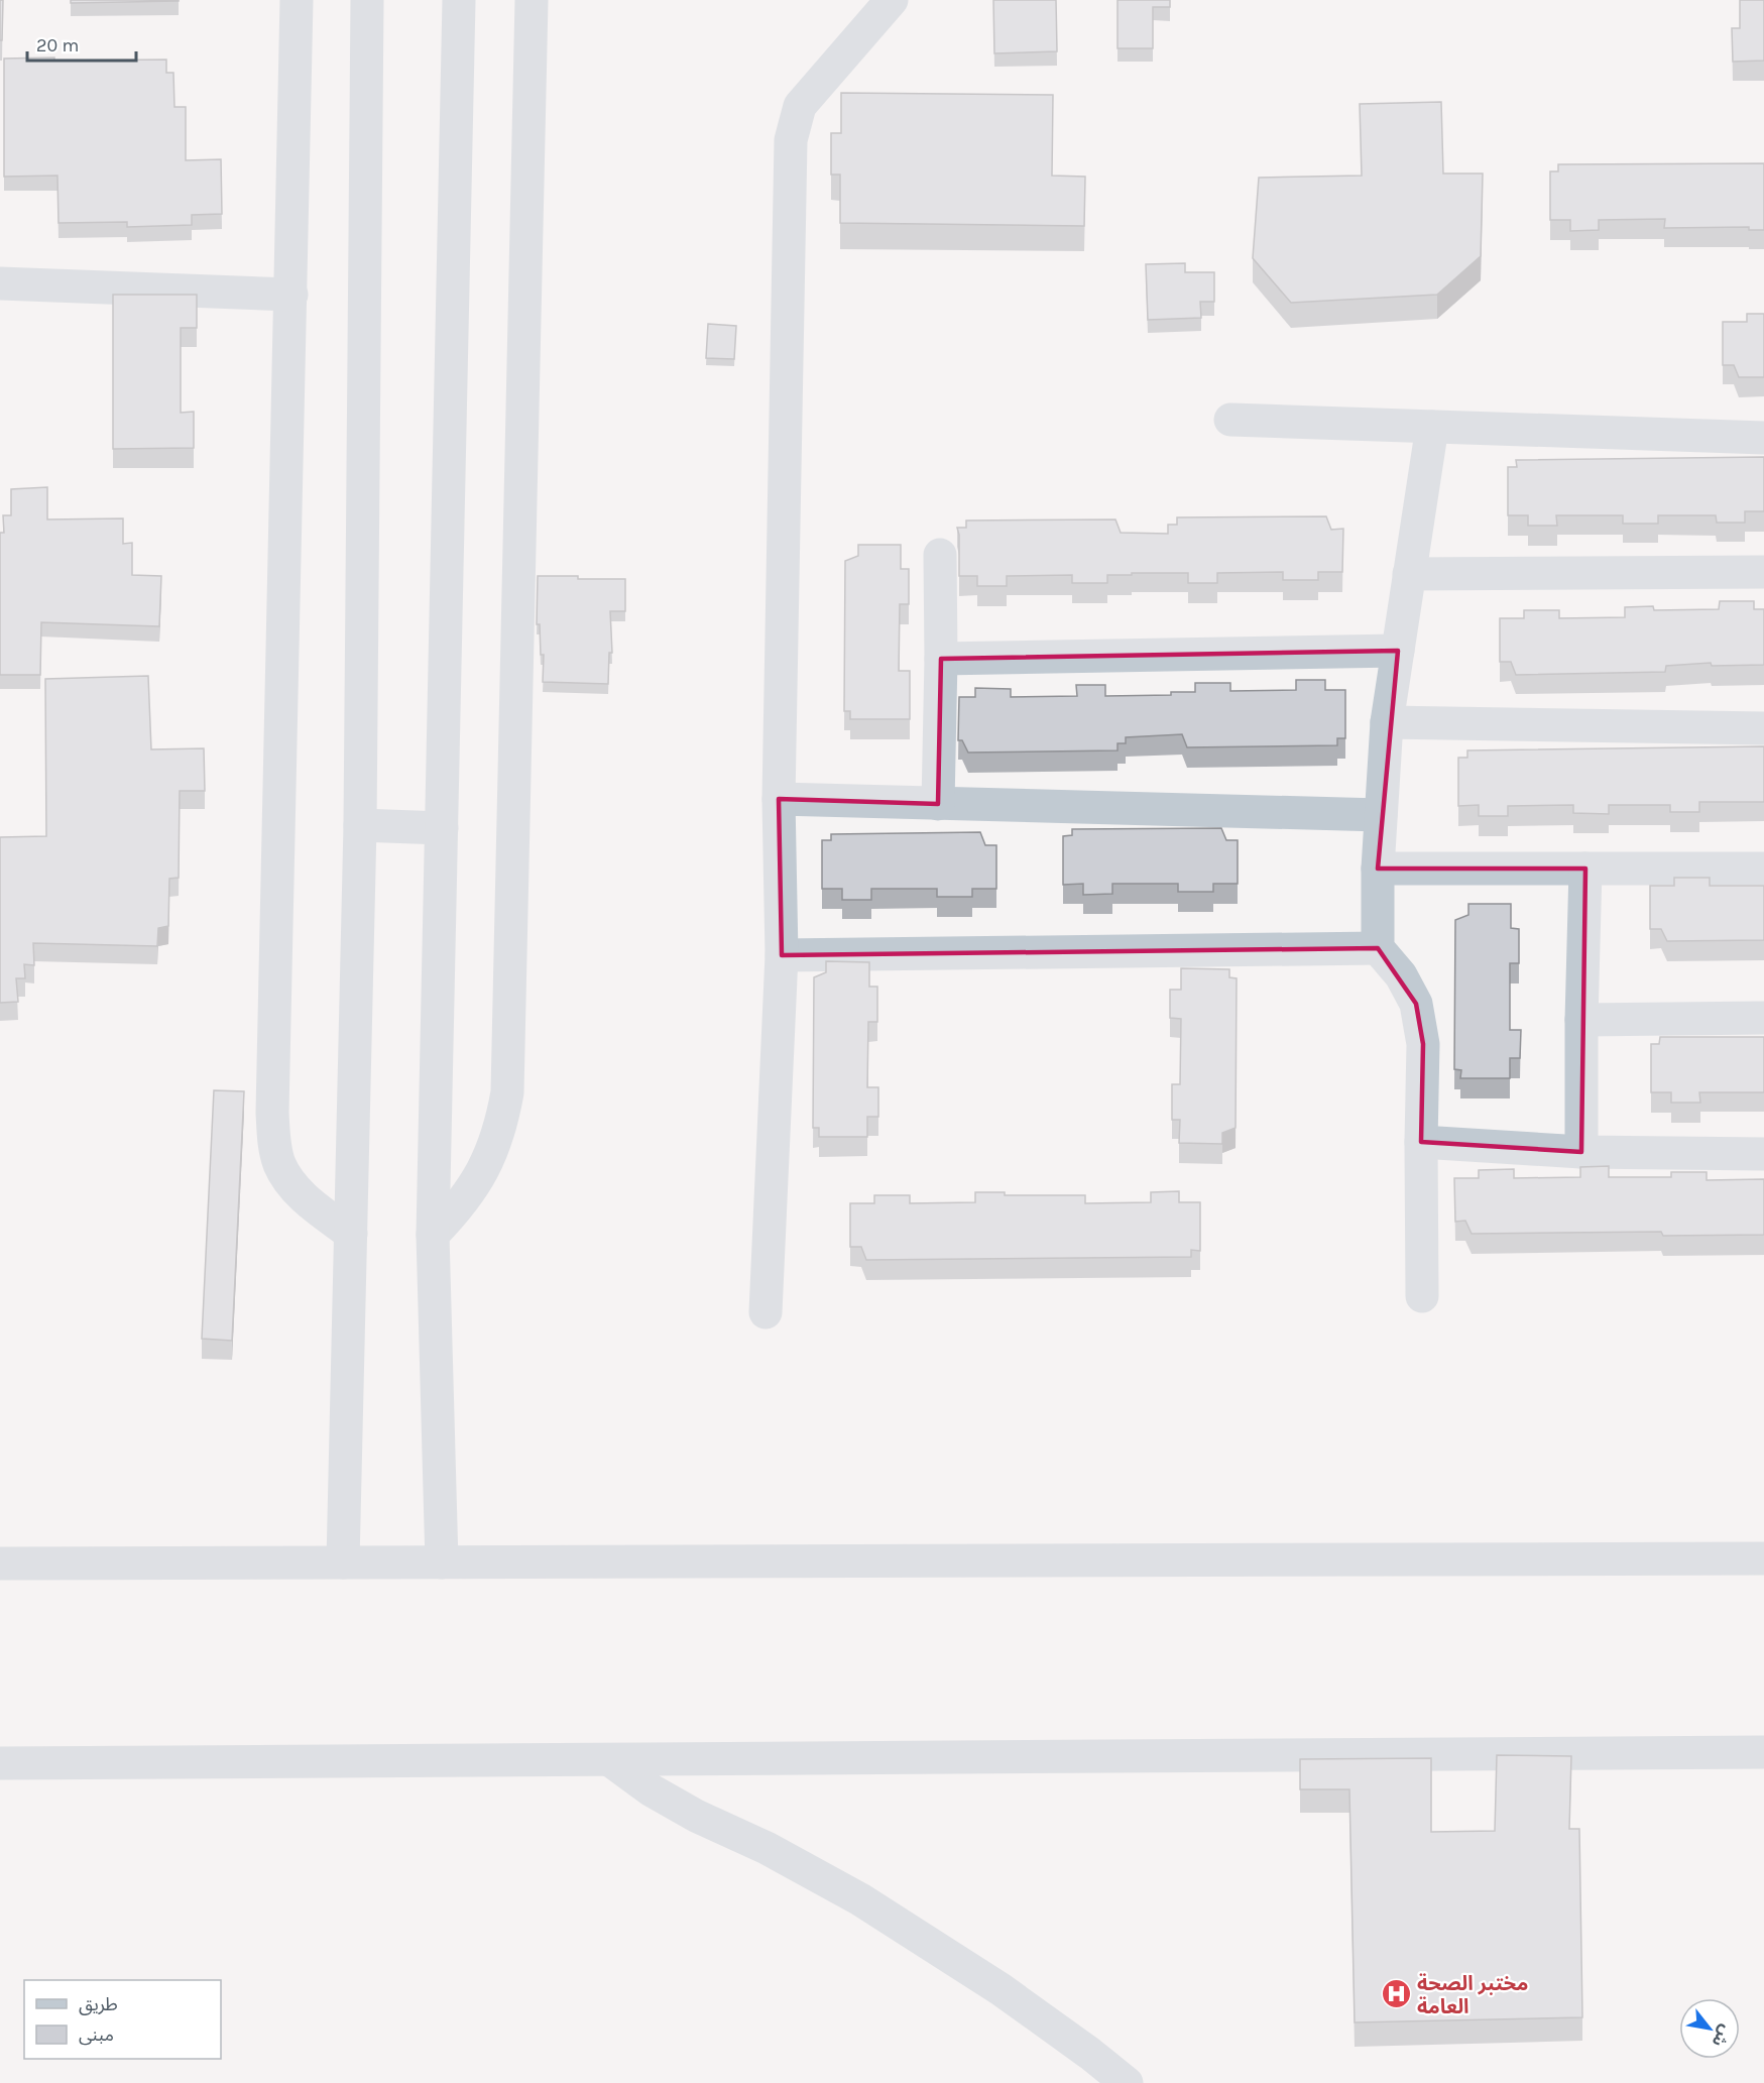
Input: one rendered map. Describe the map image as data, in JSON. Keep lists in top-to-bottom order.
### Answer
{
  "places": {
    "hospital": ["مختبر الصحة العامة"]
  },
  "legend": ["طريق", "مبنى"],
  "scale_bar": "20 m",
  "north": "bottom right"
}
